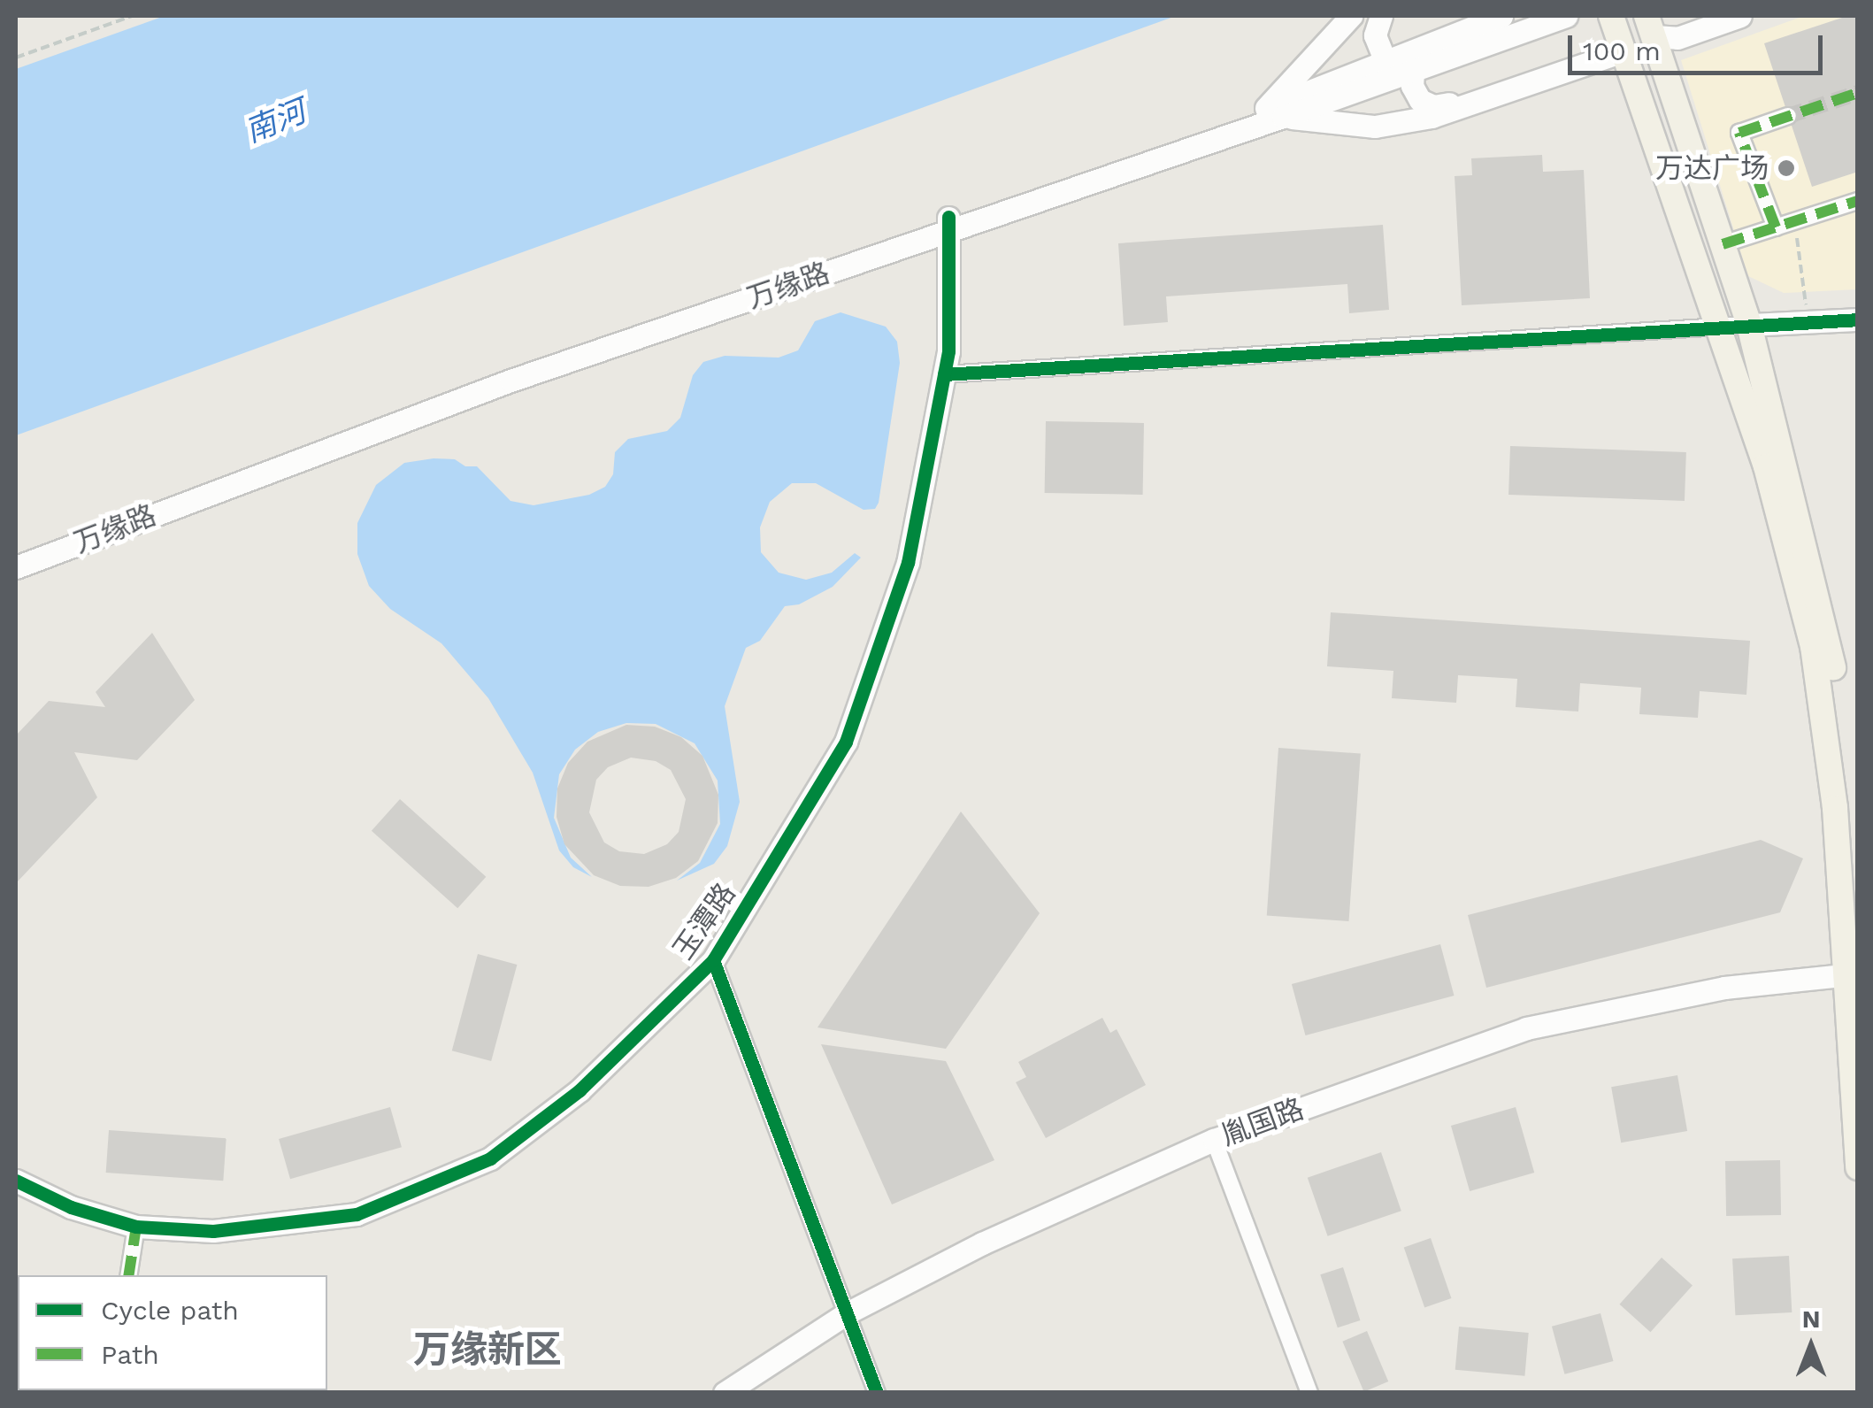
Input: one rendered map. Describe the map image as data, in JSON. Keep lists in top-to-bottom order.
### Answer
{
  "streets": {
    "main road": ["万缘路", "玉潭路", "胤国路"]
  },
  "crossings": [
    ["万缘路", "玉潭路"]
  ],
  "districts": ["万缘新区"],
  "water": ["南河"],
  "places": ["万达广场"],
  "legend": ["Cycle path", "Path"],
  "scale_bar": "100 m",
  "north": "top"
}
